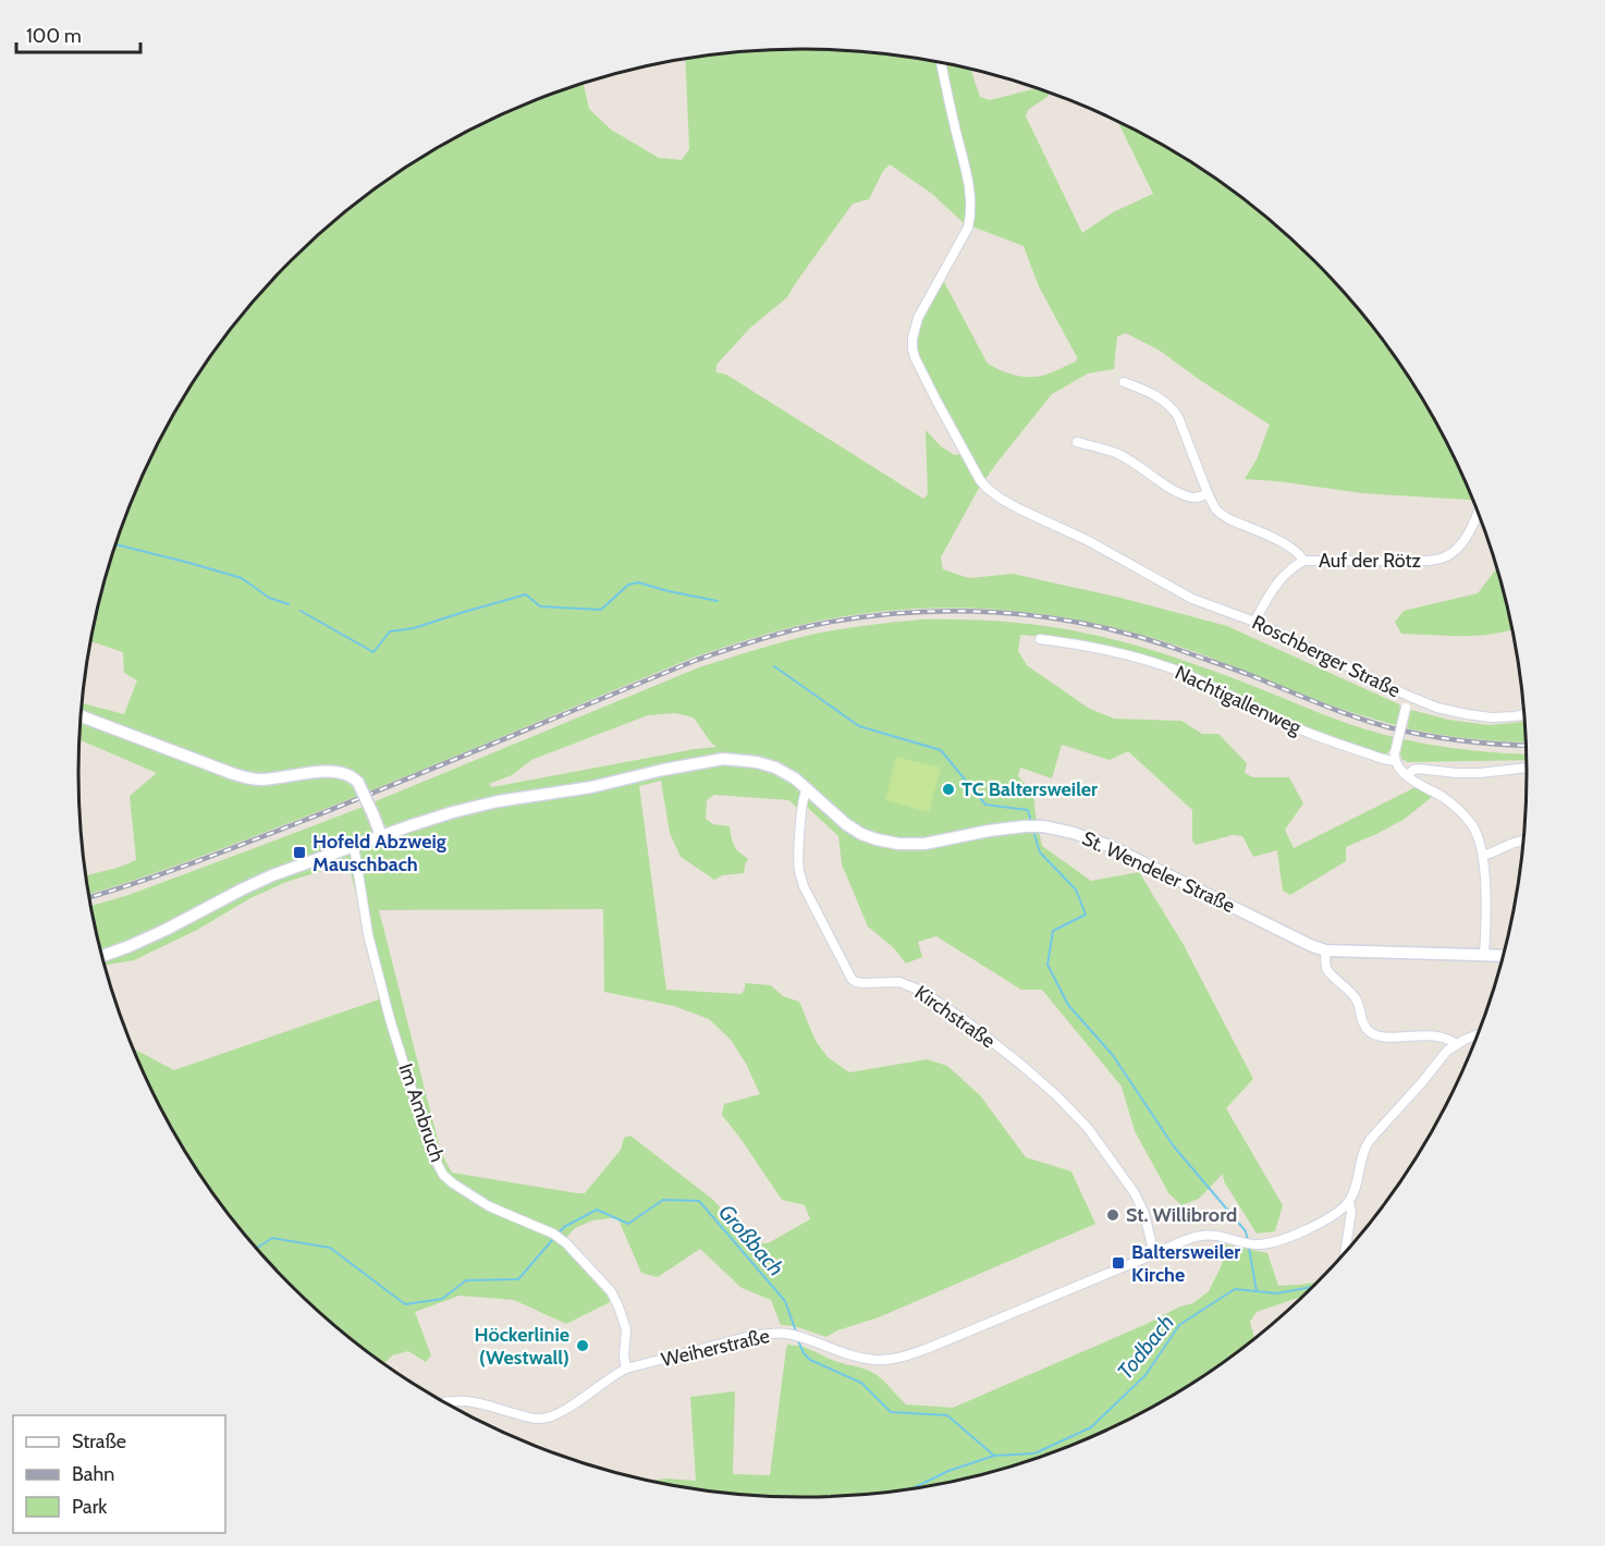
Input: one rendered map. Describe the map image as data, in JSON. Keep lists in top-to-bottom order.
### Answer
{
  "streets": {
    "main road": ["St. Wendeler Straße"],
    "street": [
      "Auf der Rötz",
      "Roschberger Straße",
      "Nachtigallenweg",
      "Kirchstraße",
      "Im Ambruch",
      "Weiherstraße"
    ]
  },
  "crossings": [
    ["Auf der Rötz", "Roschberger Straße"],
    ["Roschberger Straße", "Nachtigallenweg"],
    ["St. Wendeler Straße", "Kirchstraße"],
    ["St. Wendeler Straße", "Im Ambruch"],
    ["Kirchstraße", "Weiherstraße"],
    ["Im Ambruch", "Weiherstraße"]
  ],
  "water": ["Großbach", "Todbach"],
  "places": {
    "other": ["TC Baltersweiler", "St. Willibrord", "Höckerlinie (Westwall)"],
    "transit": ["Hofeld Abzweig Mauschbach", "Baltersweiler Kirche"]
  },
  "legend": ["Straße", "Bahn", "Park"],
  "scale_bar": "100 m"
}
